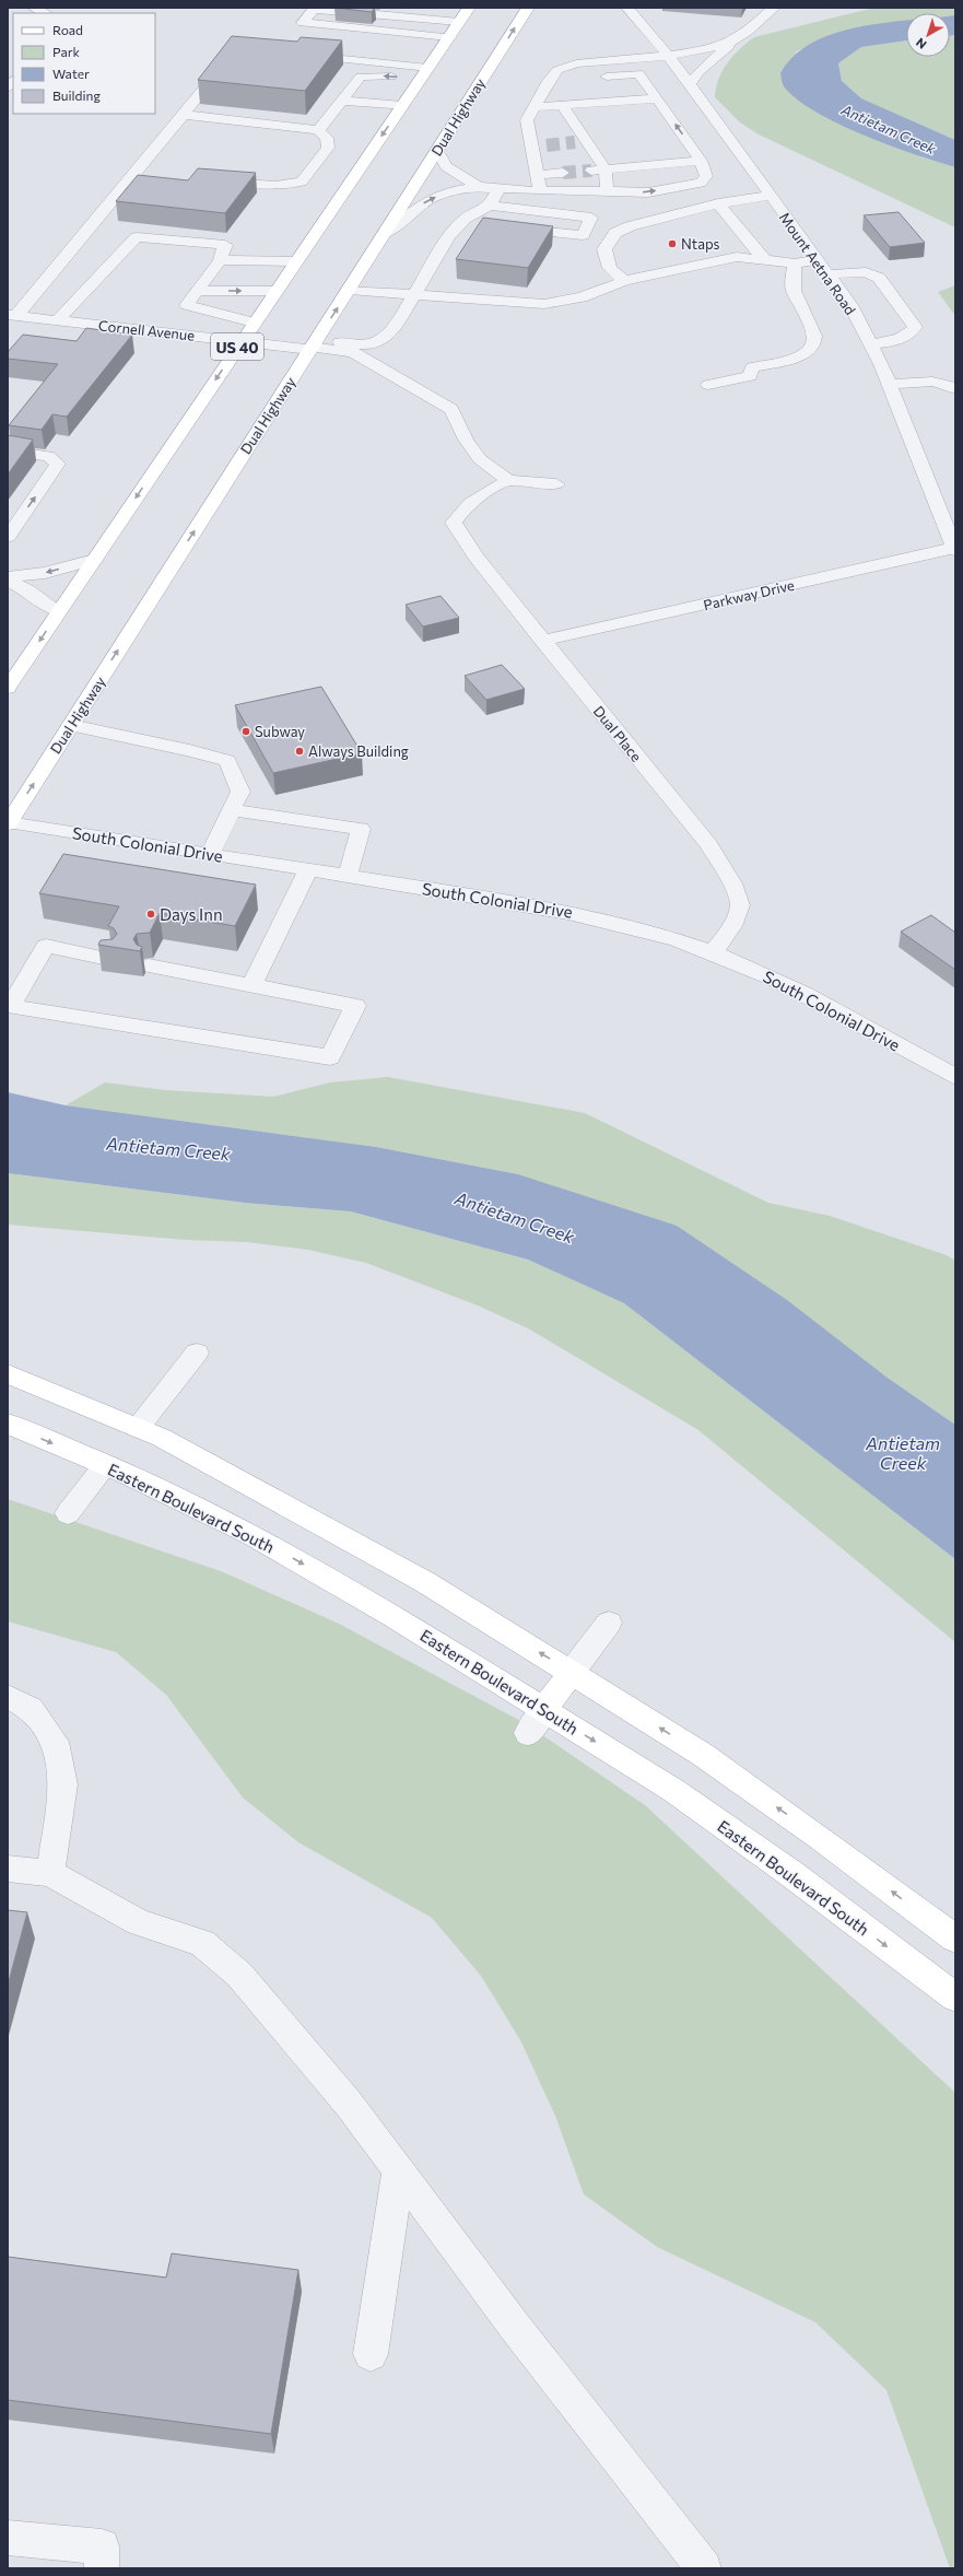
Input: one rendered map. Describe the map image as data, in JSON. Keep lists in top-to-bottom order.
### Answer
{
  "streets": {
    "main road": ["Dual Highway", "US 40", "Eastern Boulevard South"],
    "street": [
      "Mount Aetna Road",
      "Cornell Avenue",
      "Parkway Drive",
      "Dual Place",
      "South Colonial Drive"
    ]
  },
  "crossings": [
    ["Dual Highway", "Cornell Avenue"],
    ["Dual Highway", "South Colonial Drive"],
    ["Mount Aetna Road", "Parkway Drive"],
    ["Cornell Avenue", "US 40"],
    ["Parkway Drive", "Dual Place"],
    ["Dual Place", "South Colonial Drive"]
  ],
  "water": ["Antietam Creek"],
  "places": [
    "Ntaps",
    "Subway",
    "Always Building",
    "Days Inn"
  ],
  "legend": [
    "Road",
    "Park",
    "Water",
    "Building"
  ],
  "north": "bottom left"
}
